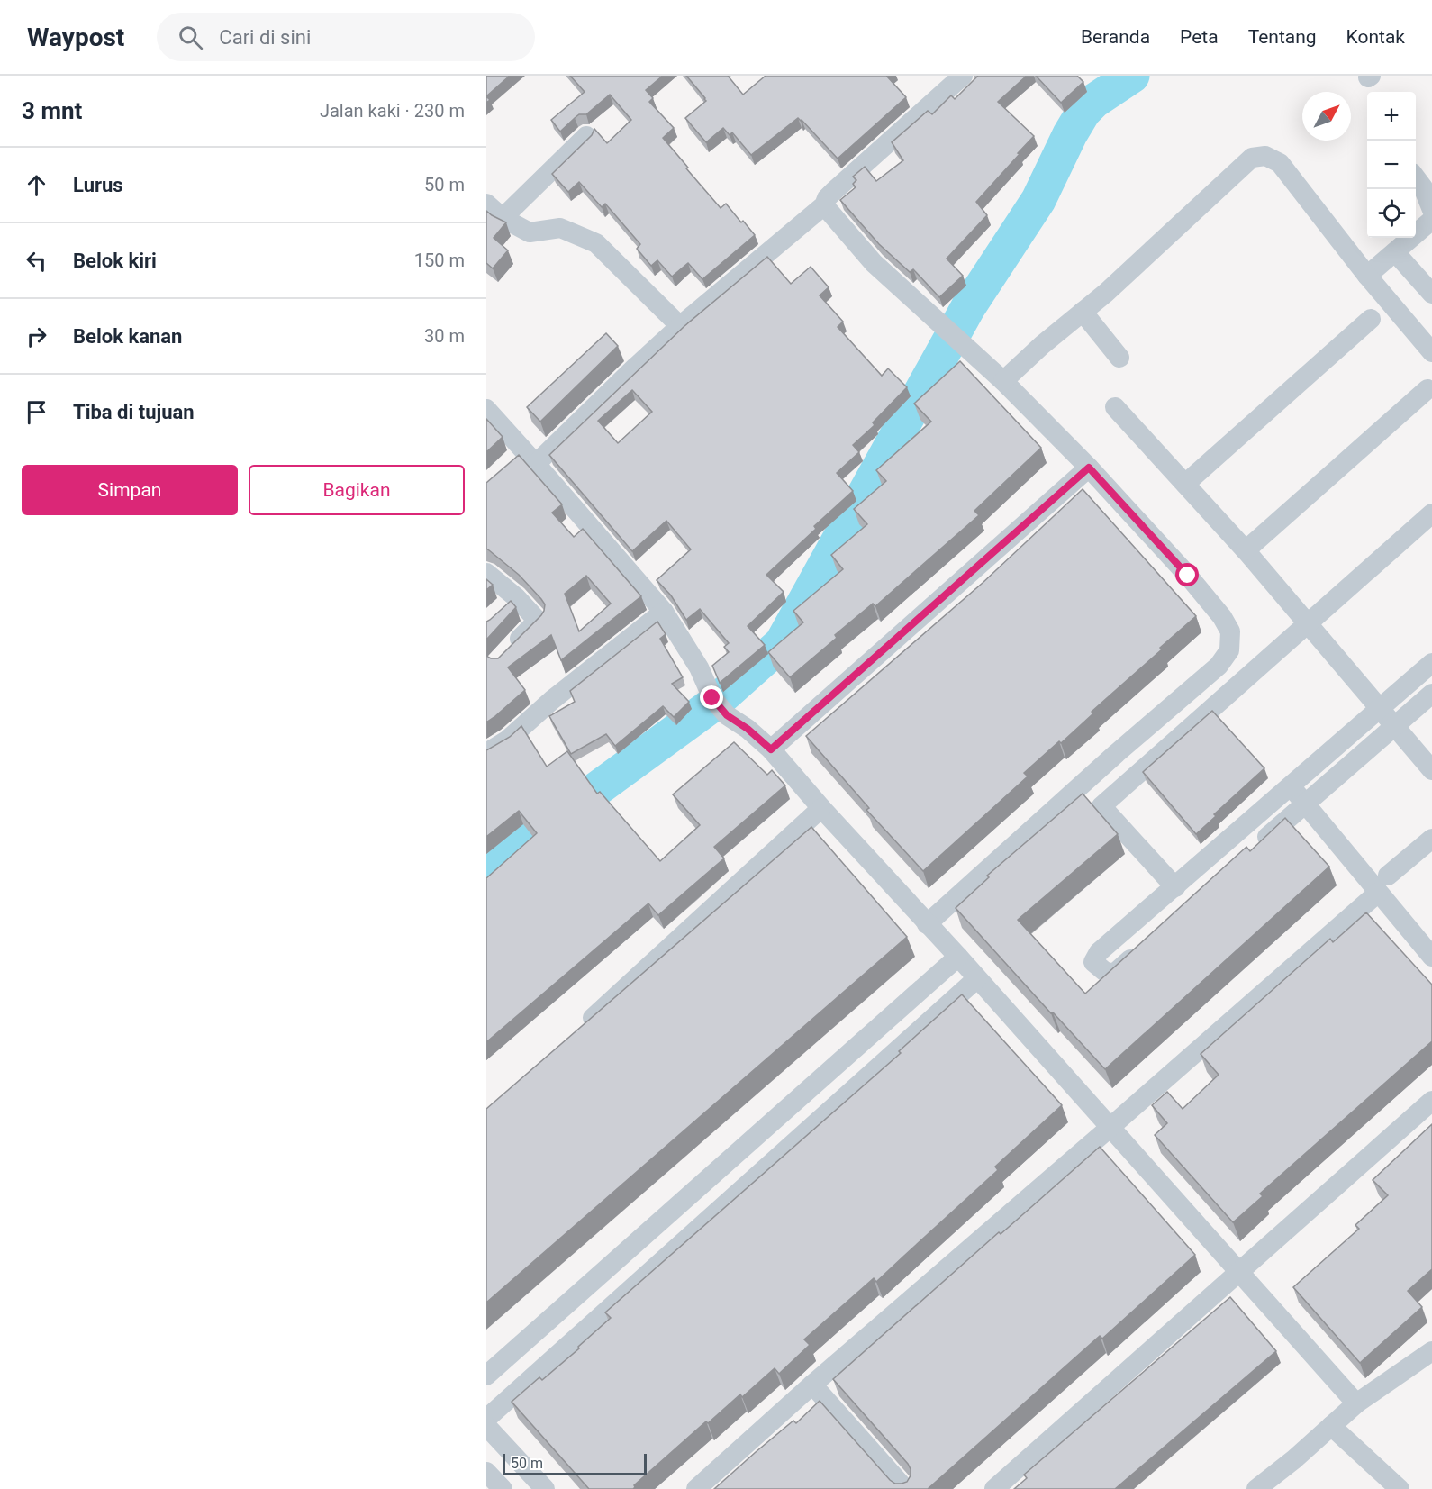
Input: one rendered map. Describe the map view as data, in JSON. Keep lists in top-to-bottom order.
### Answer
{
  "scale_bar": "50 m",
  "north": "top right",
  "page": {
    "header": "Waypost",
    "search": "Cari di sini",
    "nav": [
      "Beranda",
      "Peta",
      "Tentang",
      "Kontak"
    ],
    "heading": ["3 mnt", "Jalan kaki · 230 m"],
    "map_buttons": ["+", "−"],
    "list": [
      ["Lurus", "50 m"],
      ["Belok kiri", "150 m"],
      ["Belok kanan", "30 m"],
      "Tiba di tujuan"
    ],
    "buttons": ["Simpan", "Bagikan"],
    "scale": "50 m"
  }
}
